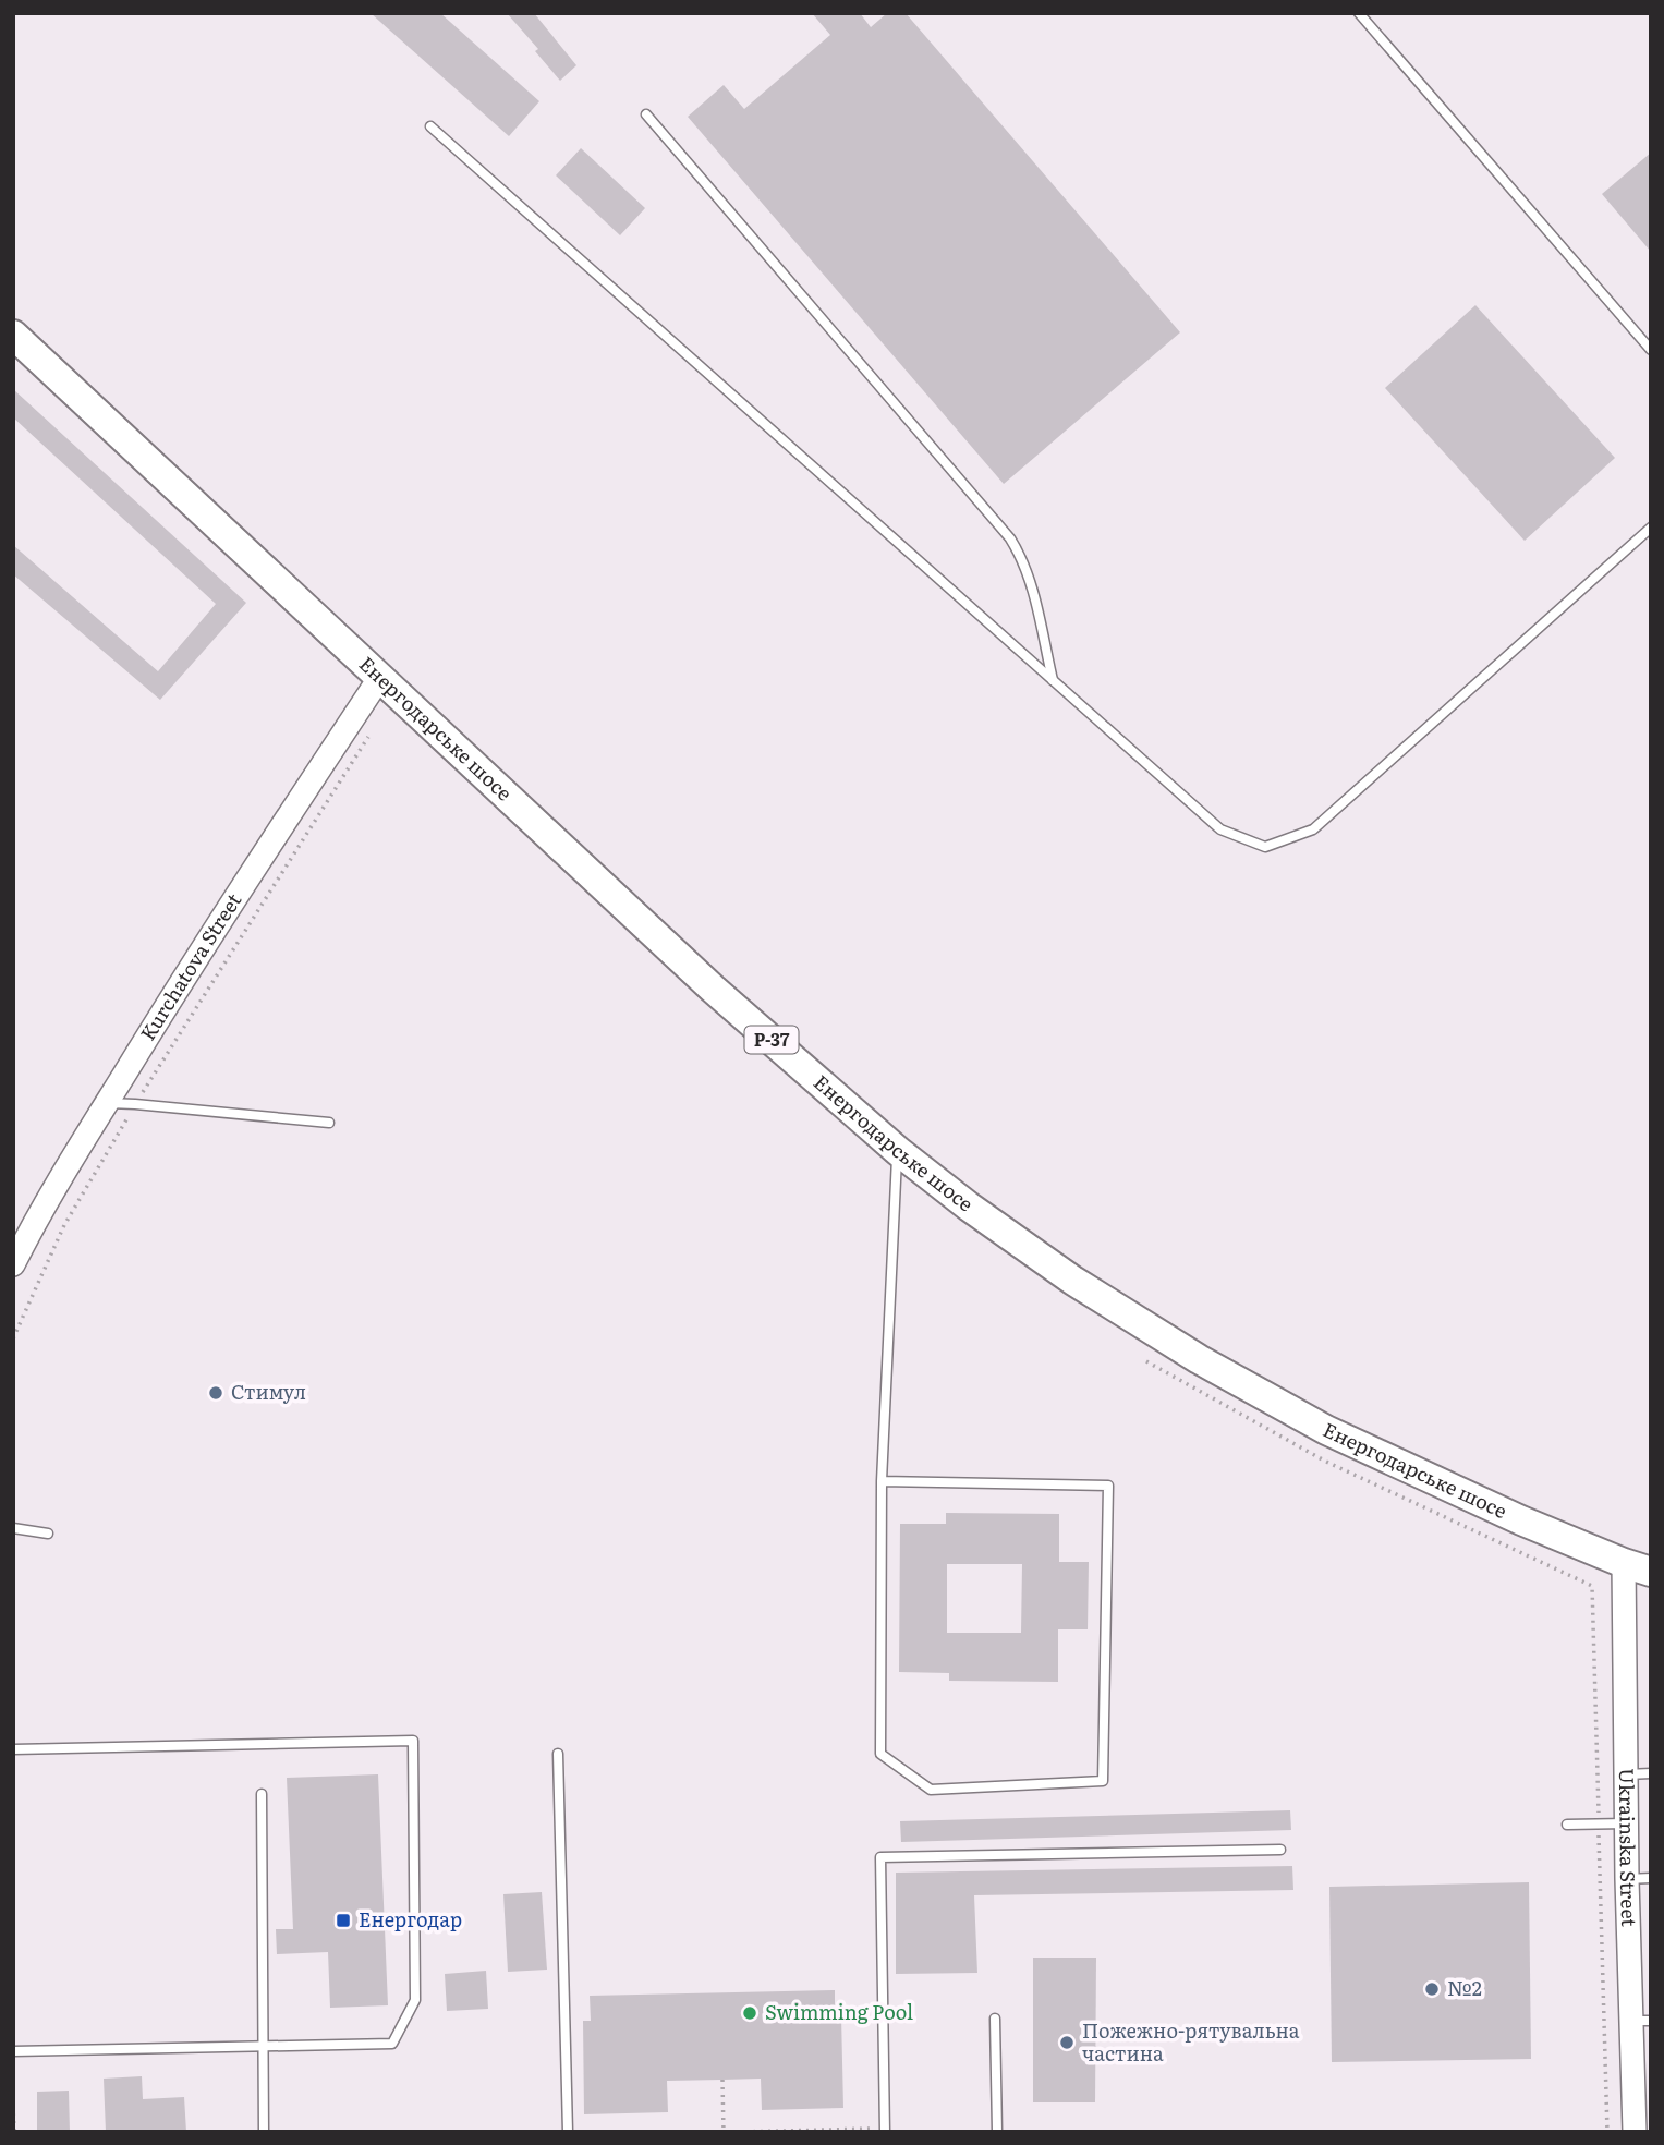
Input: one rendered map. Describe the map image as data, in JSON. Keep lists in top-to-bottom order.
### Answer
{
  "streets": {
    "main road": ["Енергодарське шосе", "Р-37"],
    "street": ["Kurchatova Street", "Ukrainska Street"]
  },
  "crossings": [
    ["Енергодарське шосе", "Kurchatova Street"],
    ["Енергодарське шосе", "Ukrainska Street"]
  ],
  "places": {
    "other": [
      "Стимул",
      "№2",
      "Swimming Pool",
      "Пожежно-рятувальна частина"
    ],
    "transit": ["Енергодар"]
  }
}
